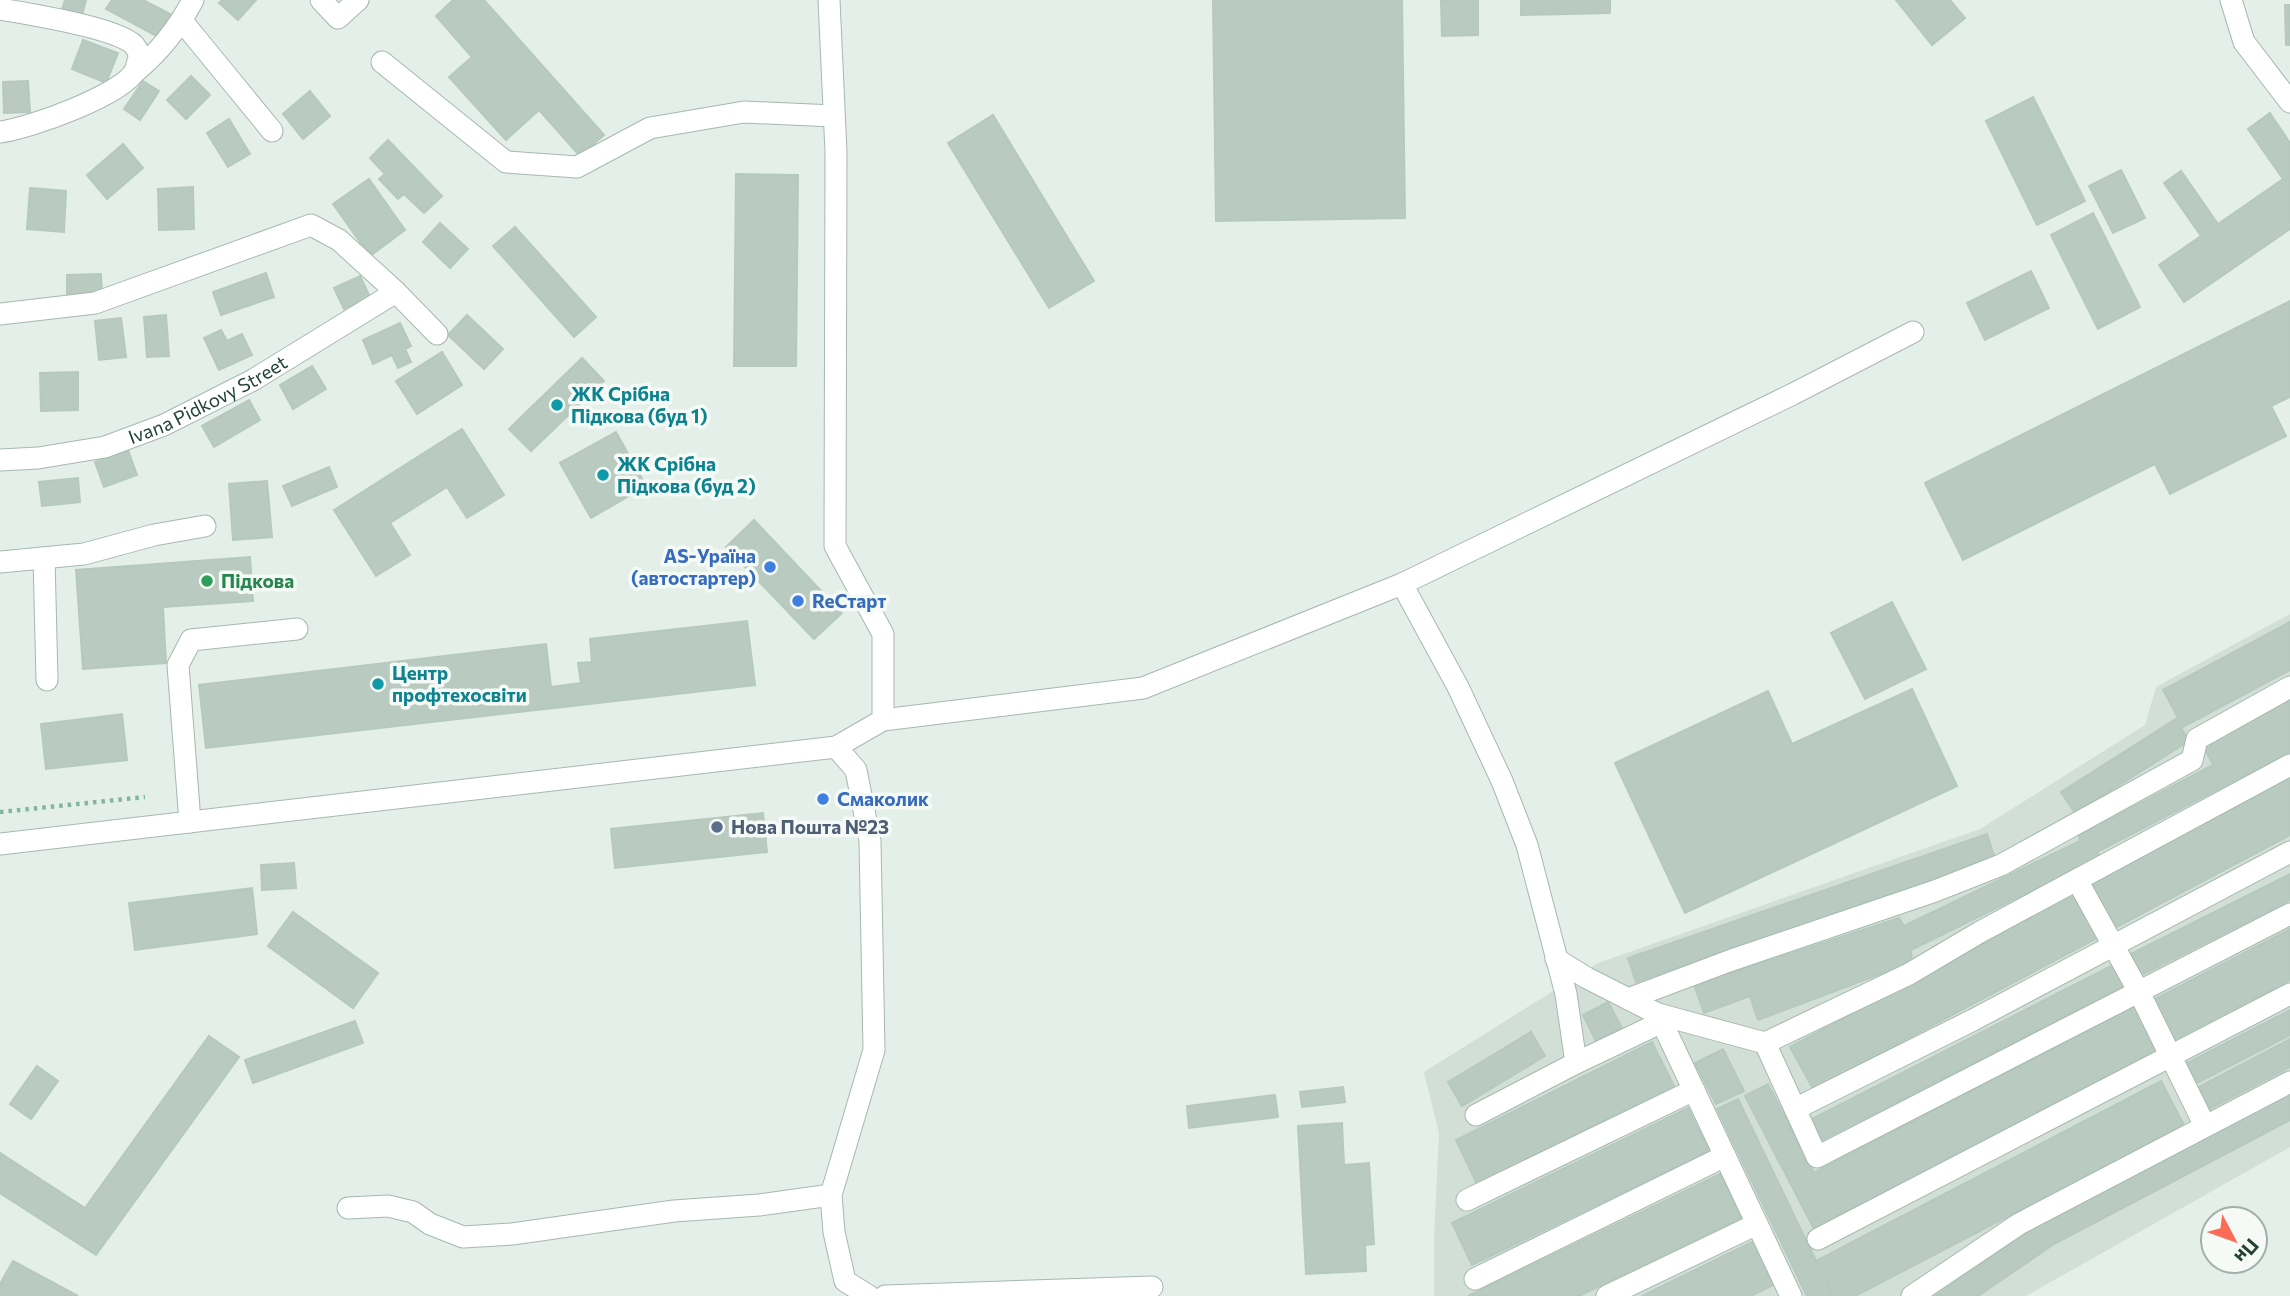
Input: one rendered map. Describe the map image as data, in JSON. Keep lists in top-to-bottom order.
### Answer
{
  "streets": {
    "street": ["Ivana Pidkovy Street"]
  },
  "places": [
    "ЖК Срібна Підкова (буд 1)",
    "ЖК Срібна Підкова (буд 2)",
    "AS-Ураїна (автостартер)",
    "Підкова",
    "ReСтарт",
    "Центр профтехосвіти",
    "Смаколик",
    "Нова Пошта №23"
  ],
  "north": "bottom right"
}
